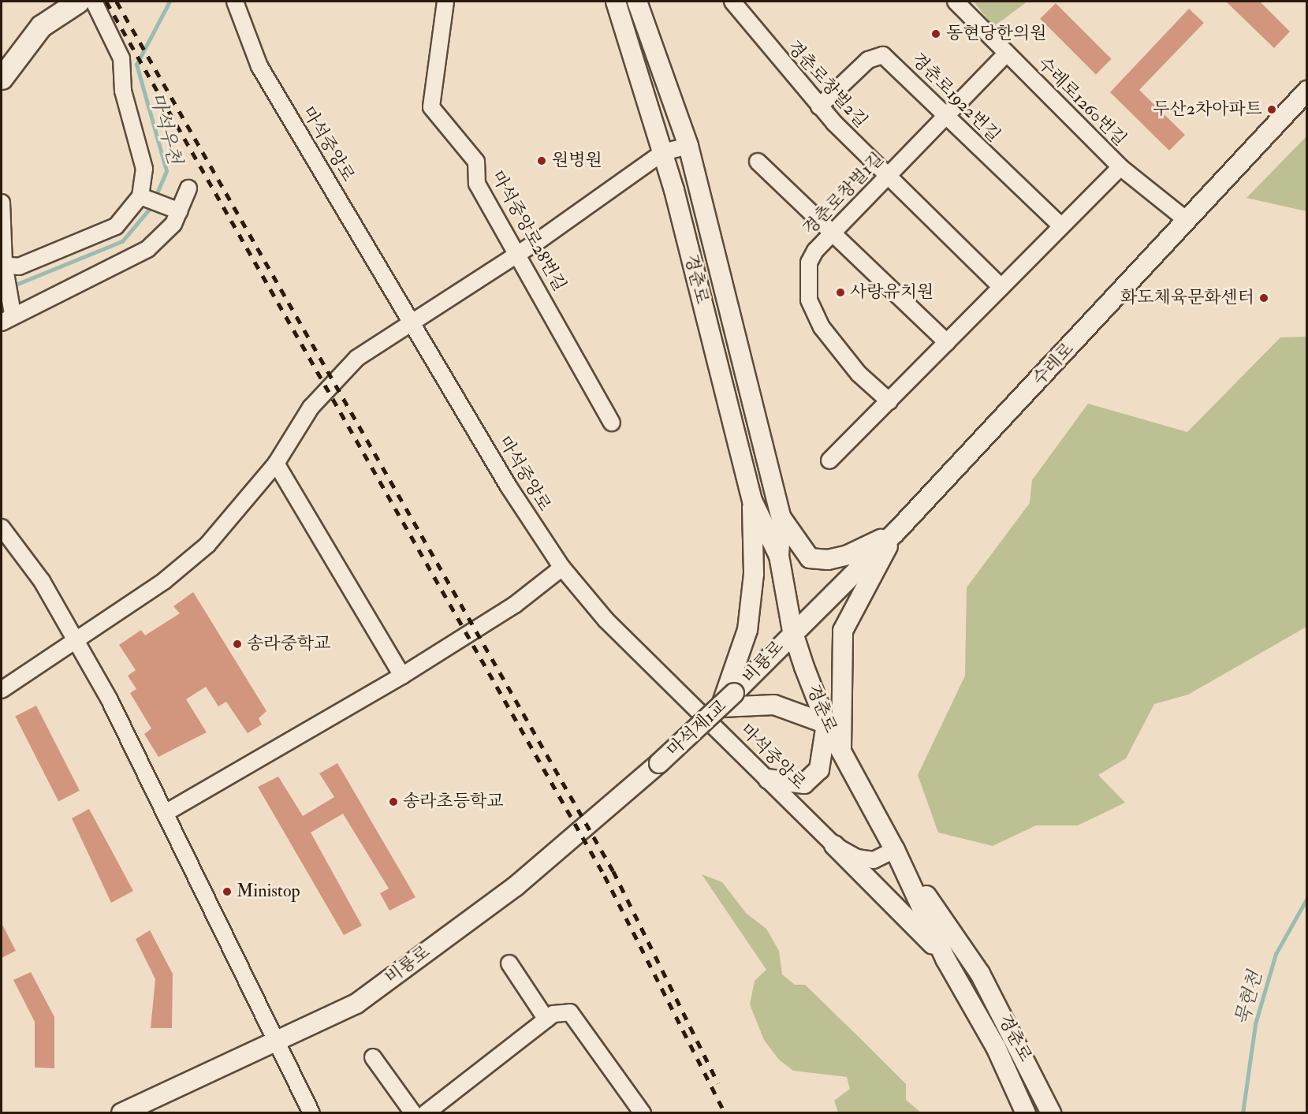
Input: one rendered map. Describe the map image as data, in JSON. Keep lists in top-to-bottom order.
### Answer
{
  "streets": {
    "street": [
      "경춘로창벌2길",
      "경춘로1922번길",
      "수레로1260번길",
      "마석중앙로",
      "경춘로창벌1길",
      "마석중앙로28번길",
      "경춘로",
      "수레로",
      "비룡로",
      "마석제1교"
    ]
  },
  "crossings": [
    ["경춘로창벌2길", "경춘로1922번길"],
    ["경춘로창벌2길", "경춘로창벌1길"],
    ["경춘로1922번길", "경춘로창벌1길"],
    ["수레로1260번길", "경춘로창벌1길"],
    ["수레로1260번길", "수레로"],
    ["마석중앙로", "경춘로"],
    ["경춘로", "수레로"],
    ["경춘로", "비룡로"],
    ["수레로", "비룡로"],
    ["비룡로", "마석제1교"]
  ],
  "water": ["마석우천", "묵현천"],
  "places": [
    "동현당한의원",
    "두산2차아파트",
    "원병원",
    "사랑유치원",
    "화도체육문화센터",
    "송라중학교",
    "송라초등학교",
    "Ministop"
  ]
}
